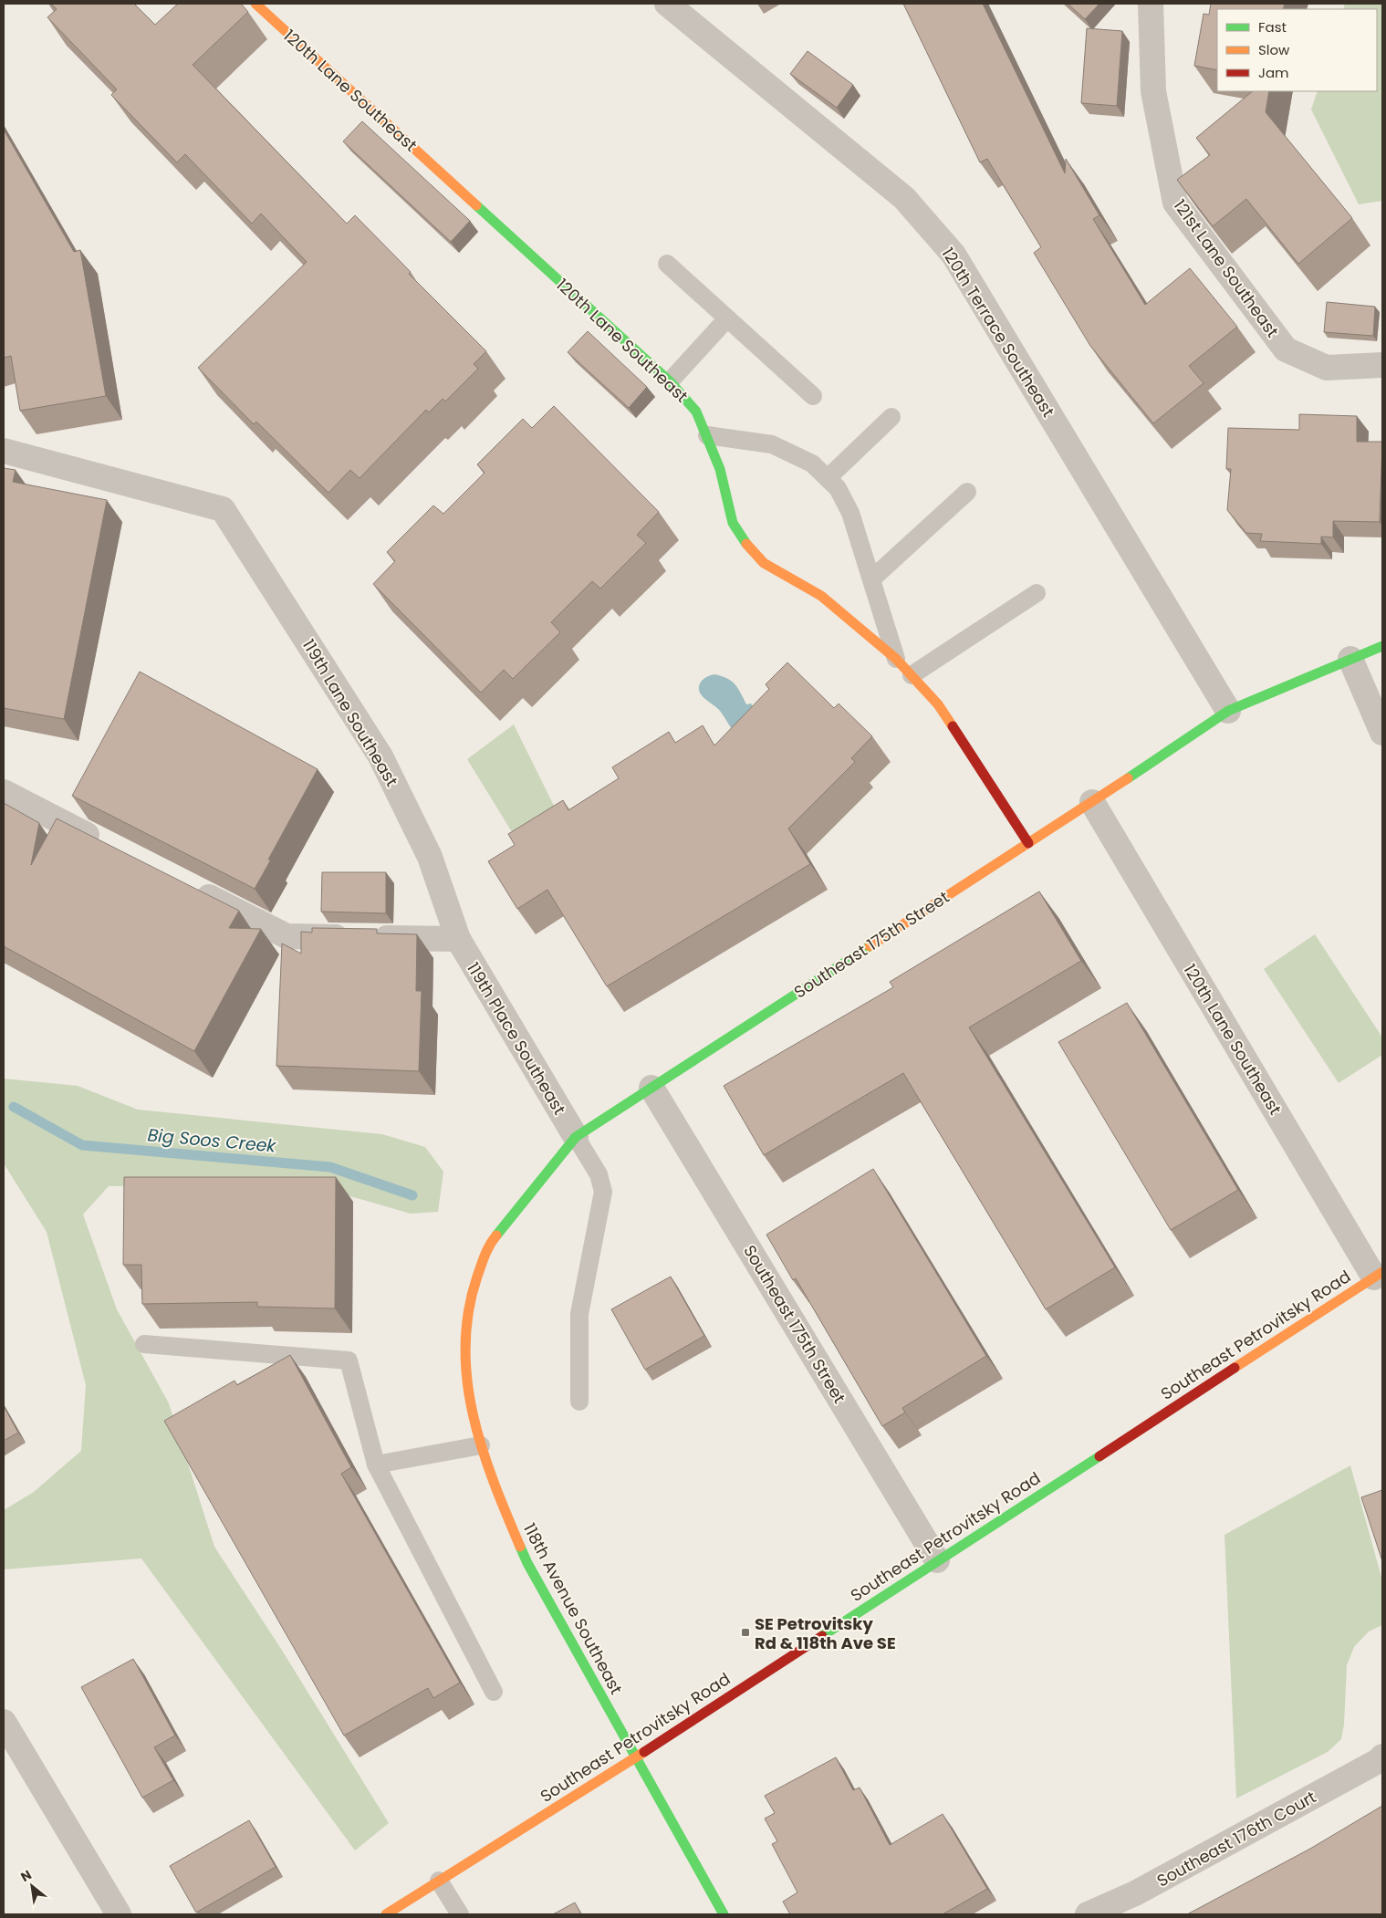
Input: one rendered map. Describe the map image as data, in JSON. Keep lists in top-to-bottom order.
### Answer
{
  "streets": {
    "street": [
      "120th Lane Southeast",
      "121st Lane Southeast",
      "120th Terrace Southeast",
      "119th Lane Southeast",
      "Southeast 175th Street",
      "119th Place Southeast",
      "Southeast Petrovitsky Road",
      "118th Avenue Southeast",
      "Southeast 176th Court"
    ]
  },
  "crossings": [
    ["120th Lane Southeast", "Southeast 175th Street"],
    ["120th Lane Southeast", "Southeast Petrovitsky Road"],
    ["120th Terrace Southeast", "Southeast 175th Street"],
    ["119th Lane Southeast", "119th Place Southeast"],
    ["Southeast 175th Street", "119th Place Southeast"],
    ["Southeast 175th Street", "Southeast Petrovitsky Road"],
    ["Southeast 175th Street", "118th Avenue Southeast"],
    ["119th Place Southeast", "118th Avenue Southeast"],
    ["Southeast Petrovitsky Road", "118th Avenue Southeast"]
  ],
  "water": ["Big Soos Creek"],
  "places": {
    "transit": ["SE Petrovitsky Rd & 118th Ave SE"]
  },
  "legend": ["Fast", "Slow", "Jam"],
  "north": "top left"
}
